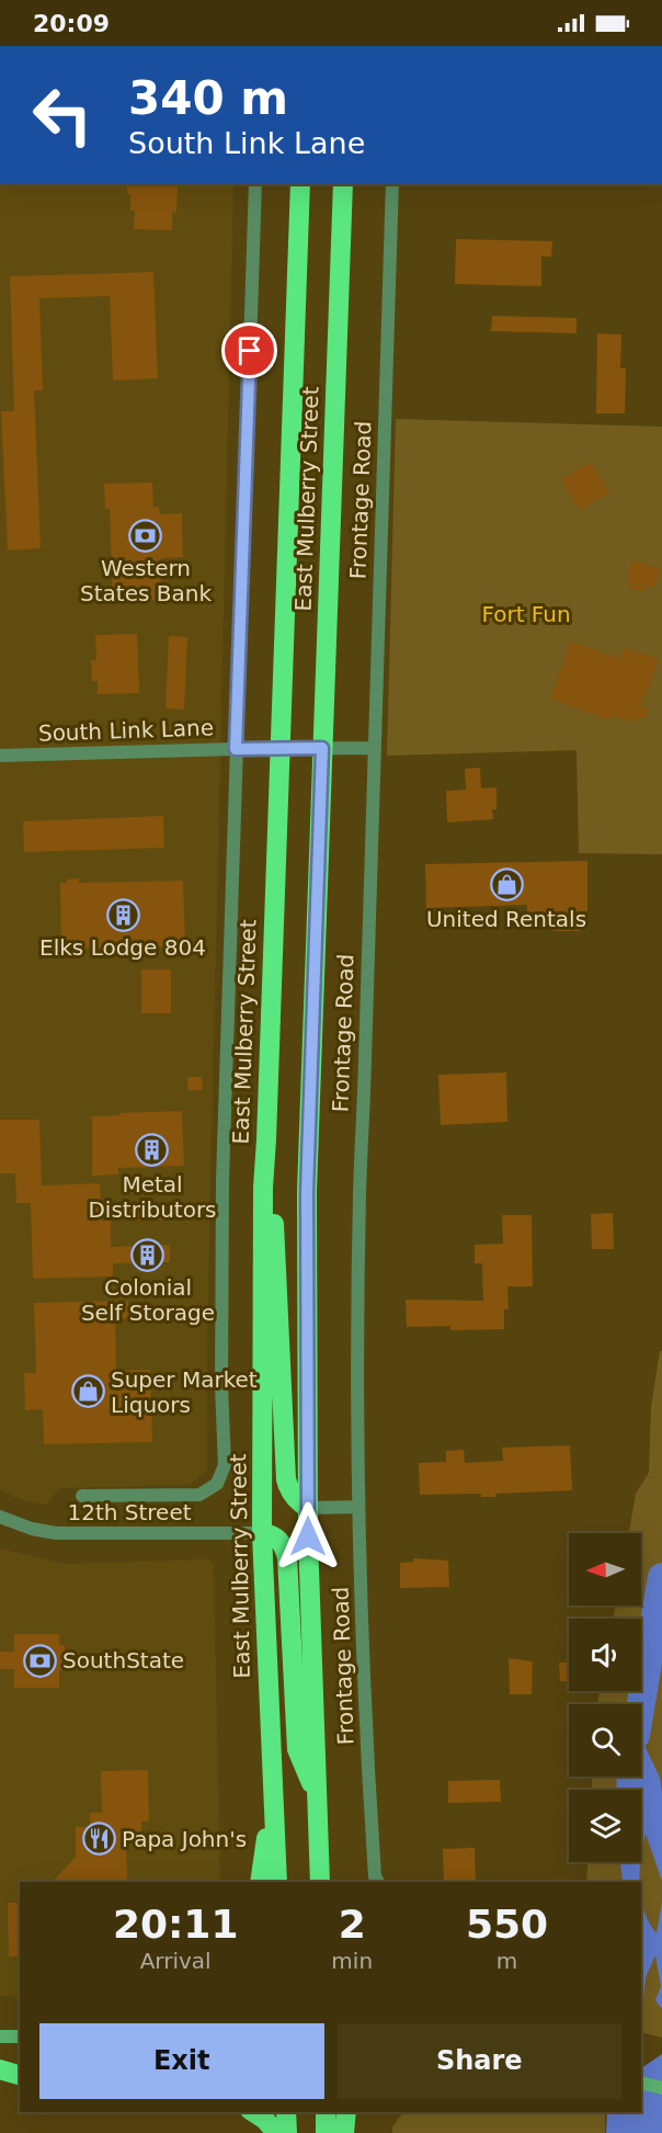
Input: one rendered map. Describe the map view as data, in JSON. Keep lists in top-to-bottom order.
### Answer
{
  "streets": {
    "highway": ["East Mulberry Street"],
    "street": ["Frontage Road", "South Link Lane", "12th Street"]
  },
  "crossings": [
    ["East Mulberry Street", "South Link Lane"],
    ["East Mulberry Street", "12th Street"],
    ["Frontage Road", "South Link Lane"]
  ],
  "parks": ["Fort Fun"],
  "places": {
    "bank": ["Western States Bank", "SouthState"],
    "shop": ["United Rentals", "Super Market Liquors"],
    "building": ["Elks Lodge 804", "Metal Distributors", "Colonial Self Storage"],
    "restaurant": ["Papa John's"]
  },
  "north": "left",
  "page": {
    "status": "20:09",
    "turn": ["340 m", "South Link Lane"],
    "eta": [
      "20:11",
      "Arrival",
      "2",
      "min",
      "550",
      "m"
    ],
    "buttons": ["Exit", "Share"]
  }
}
